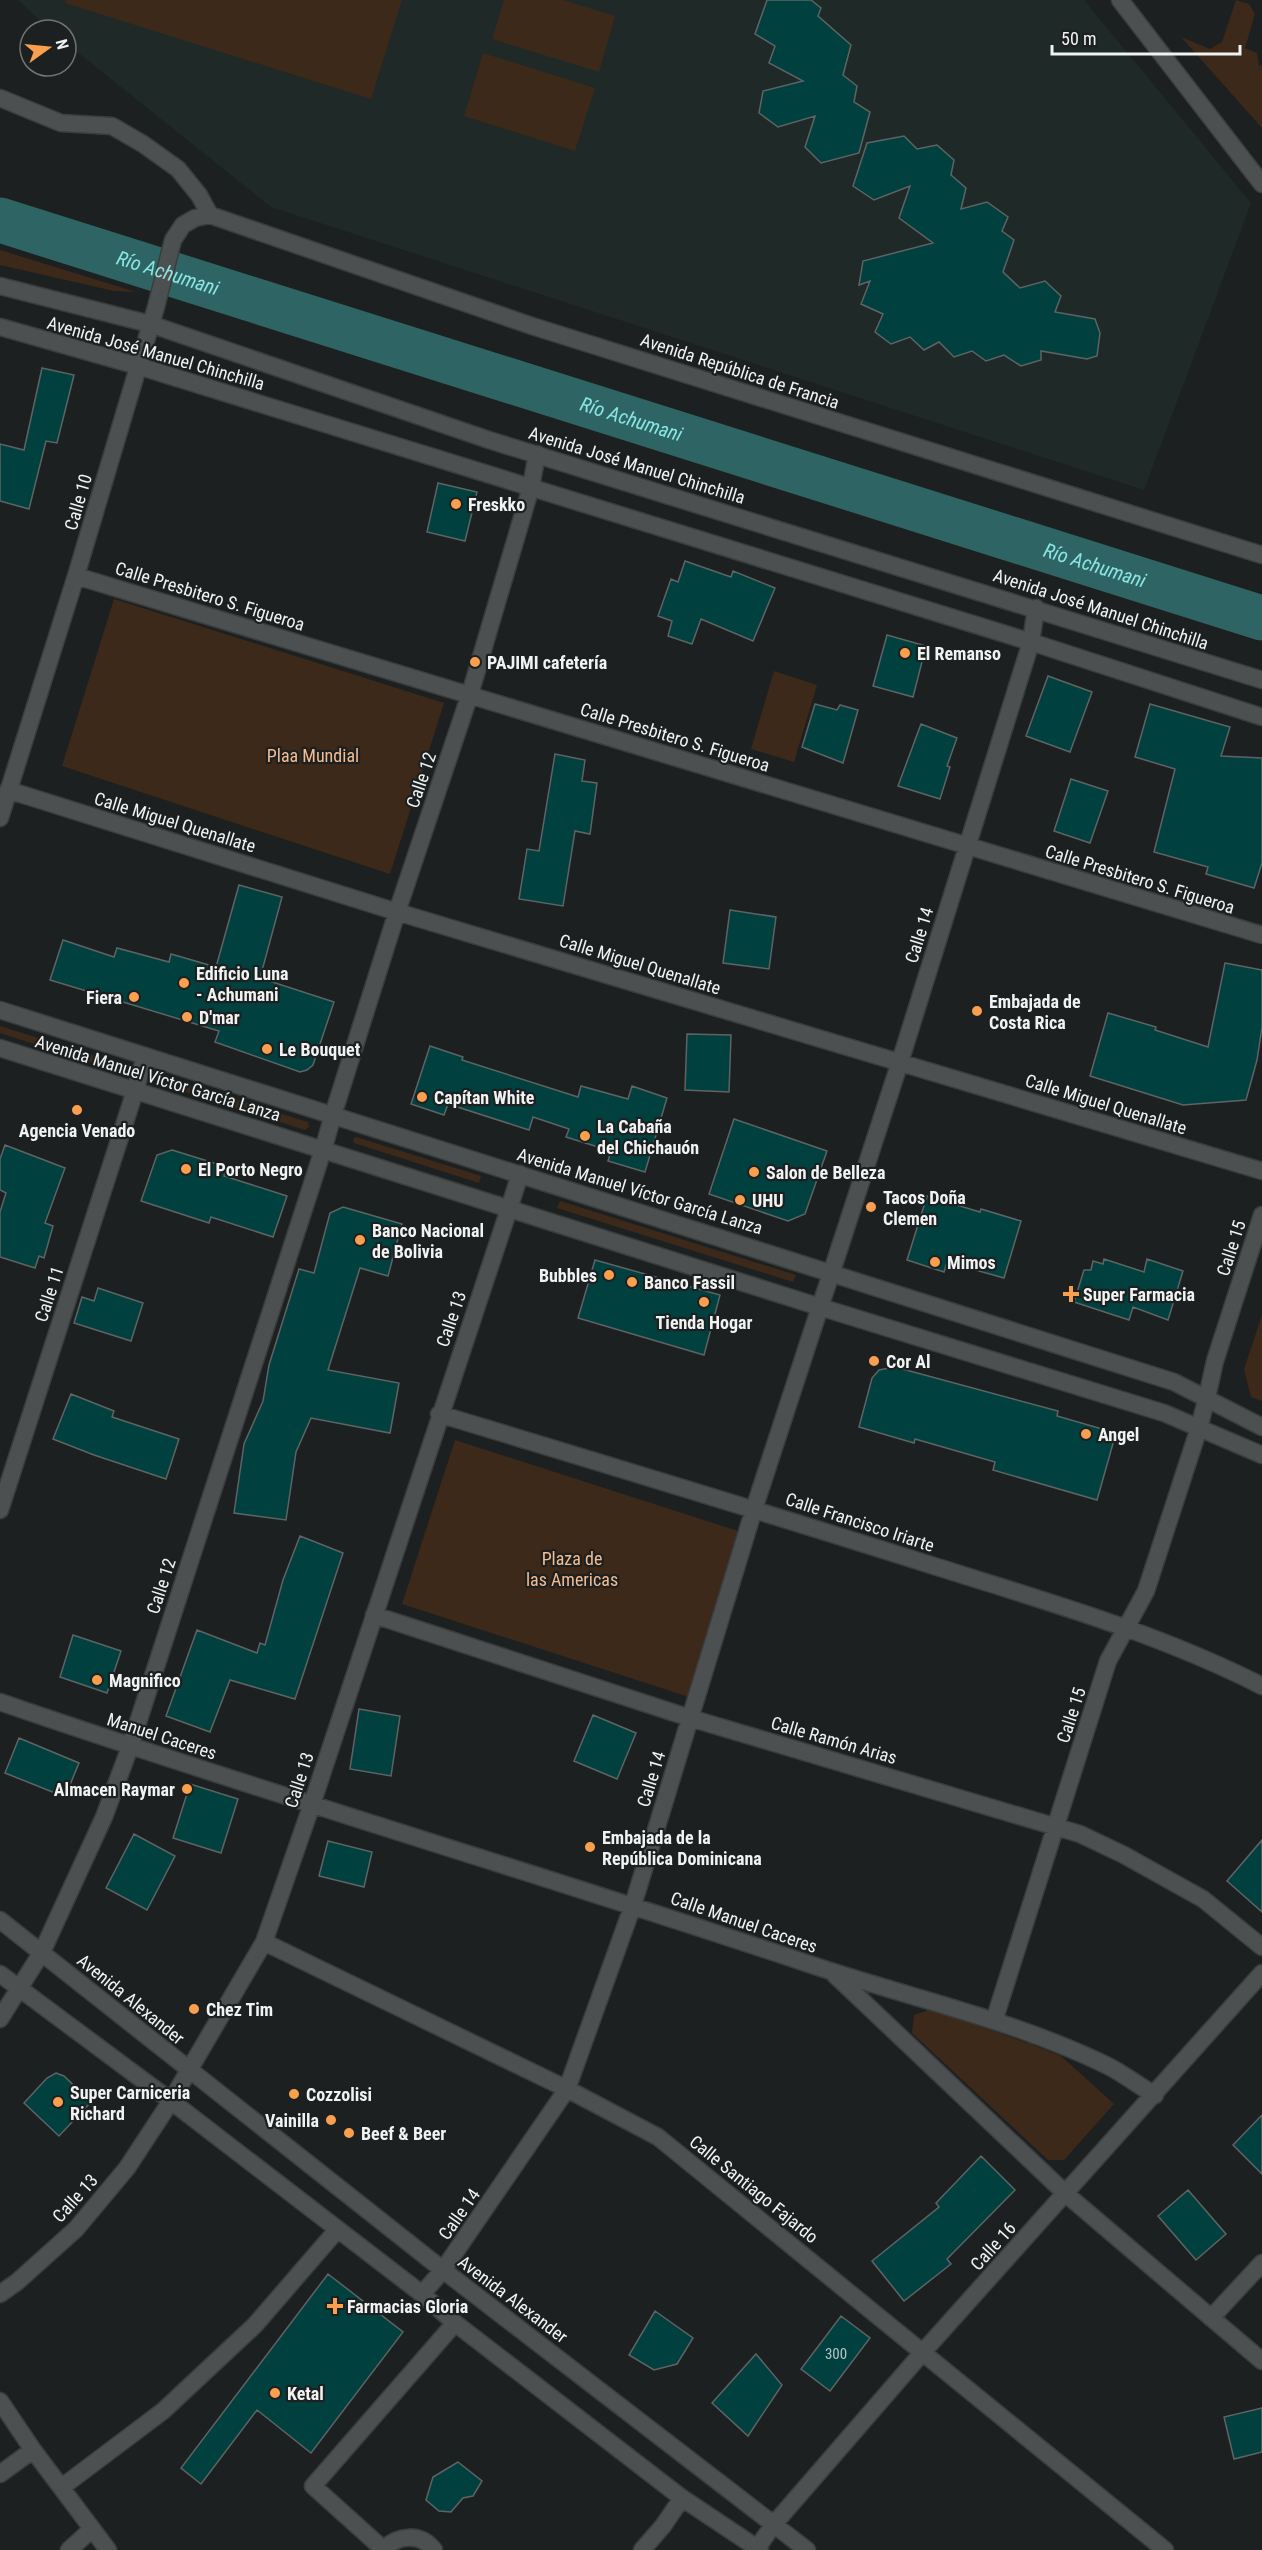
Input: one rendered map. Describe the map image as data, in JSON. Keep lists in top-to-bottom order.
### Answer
{
  "streets": {
    "street": [
      "Avenida José Manuel Chinchilla",
      "Avenida República de Francia",
      "Calle 10",
      "Calle Presbitero S. Figueroa",
      "Calle 12",
      "Calle Miguel Quenallate",
      "Calle 14",
      "Avenida Manuel Víctor García Lanza",
      "Calle 15",
      "Calle 11",
      "Calle 13",
      "Calle Francisco Iriarte",
      "Manuel Caceres",
      "Calle Ramón Arias",
      "Calle Manuel Caceres",
      "Avenida Alexander",
      "Calle Santiago Fajardo",
      "Calle 16"
    ]
  },
  "crossings": [
    ["Avenida José Manuel Chinchilla", "Calle 10"],
    ["Avenida José Manuel Chinchilla", "Calle 12"],
    ["Avenida José Manuel Chinchilla", "Calle 14"],
    ["Avenida República de Francia", "Calle 10"],
    ["Calle 10", "Calle Presbitero S. Figueroa"],
    ["Calle 10", "Calle Miguel Quenallate"],
    ["Calle Presbitero S. Figueroa", "Calle 12"],
    ["Calle Presbitero S. Figueroa", "Calle 14"],
    ["Calle 12", "Calle Miguel Quenallate"],
    ["Calle 12", "Avenida Manuel Víctor García Lanza"],
    ["Calle 12", "Manuel Caceres"],
    ["Calle 12", "Avenida Alexander"],
    ["Calle Miguel Quenallate", "Calle 14"],
    ["Calle 14", "Avenida Manuel Víctor García Lanza"],
    ["Calle 14", "Calle Francisco Iriarte"],
    ["Calle 14", "Calle Ramón Arias"],
    ["Calle 14", "Calle Manuel Caceres"],
    ["Calle 14", "Avenida Alexander"],
    ["Calle 14", "Calle Santiago Fajardo"],
    ["Avenida Manuel Víctor García Lanza", "Calle 15"],
    ["Avenida Manuel Víctor García Lanza", "Calle 11"],
    ["Avenida Manuel Víctor García Lanza", "Calle 13"],
    ["Calle 15", "Calle Francisco Iriarte"],
    ["Calle 15", "Calle Ramón Arias"],
    ["Calle 15", "Calle Manuel Caceres"],
    ["Calle 13", "Calle Francisco Iriarte"],
    ["Calle 13", "Manuel Caceres"],
    ["Calle 13", "Calle Ramón Arias"],
    ["Calle 13", "Calle Manuel Caceres"],
    ["Calle 13", "Avenida Alexander"],
    ["Calle 13", "Calle Santiago Fajardo"],
    ["Manuel Caceres", "Calle Manuel Caceres"],
    ["Calle Manuel Caceres", "Calle 16"],
    ["Avenida Alexander", "Calle 16"],
    ["Calle Santiago Fajardo", "Calle 16"]
  ],
  "water": ["Río Achumani"],
  "parks": ["Plaa Mundial", "Plaza de las Americas"],
  "places": {
    "other": [
      "Freskko",
      "El Remanso",
      "PAJIMI cafetería",
      "Edificio Luna - Achumani",
      "Fiera",
      "Embajada de Costa Rica",
      "D'mar",
      "Le Bouquet",
      "Capítan White",
      "Agencia Venado",
      "La Cabaña del Chichauón",
      "El Porto Negro",
      "Salon de Belleza",
      "UHU",
      "Tacos Doña Clemen",
      "Banco Nacional de Bolivia",
      "Mimos",
      "Bubbles",
      "Banco Fassil",
      "Tienda Hogar",
      "Cor Al",
      "Angel",
      "Magnifico",
      "Almacen Raymar",
      "Embajada de la República Dominicana",
      "Chez Tim",
      "Cozzolisi",
      "Super Carniceria Richard",
      "Vainilla",
      "Beef & Beer",
      "Ketal"
    ],
    "health": ["Super Farmacia", "Farmacias Gloria"]
  },
  "house_numbers": ["300"],
  "scale_bar": "50 m",
  "north": "right"
}
